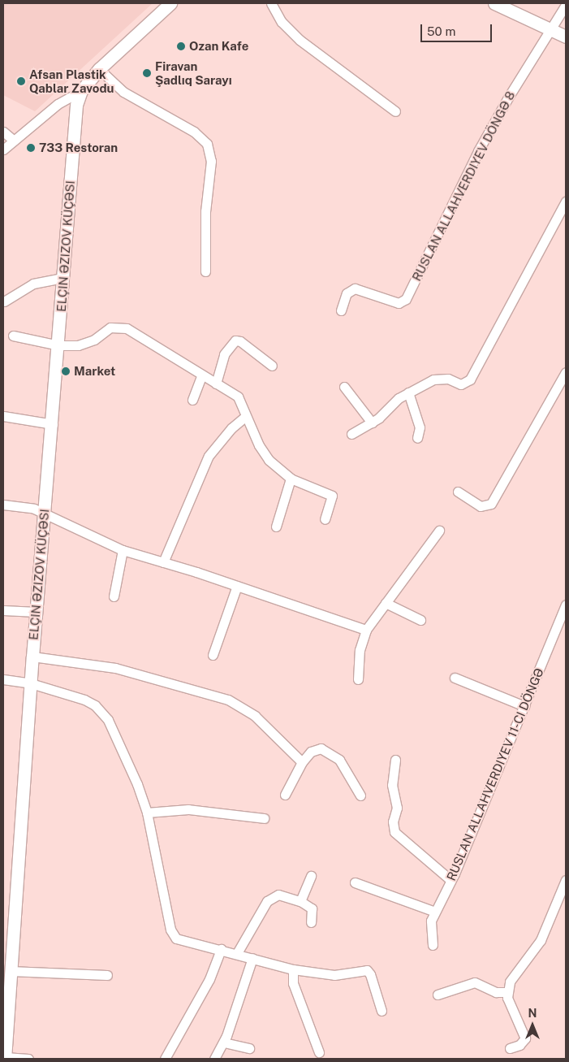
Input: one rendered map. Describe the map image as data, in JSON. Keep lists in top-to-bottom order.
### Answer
{
  "streets": {
    "street": ["RUSLAN ALLAHVERDIYEV DÖNGƏ 8", "ELÇIN ƏZIZOV KÜÇƏSI", "RUSLAN ALLAHVERDIYEV 11-CI DÖNGƏ"]
  },
  "places": [
    "Ozan Kafe",
    "Firavan Şadlıq Sarayı",
    "Afsan Plastik Qablar Zavodu",
    "733 Restoran",
    "Market"
  ],
  "scale_bar": "50 m",
  "north": "top"
}
